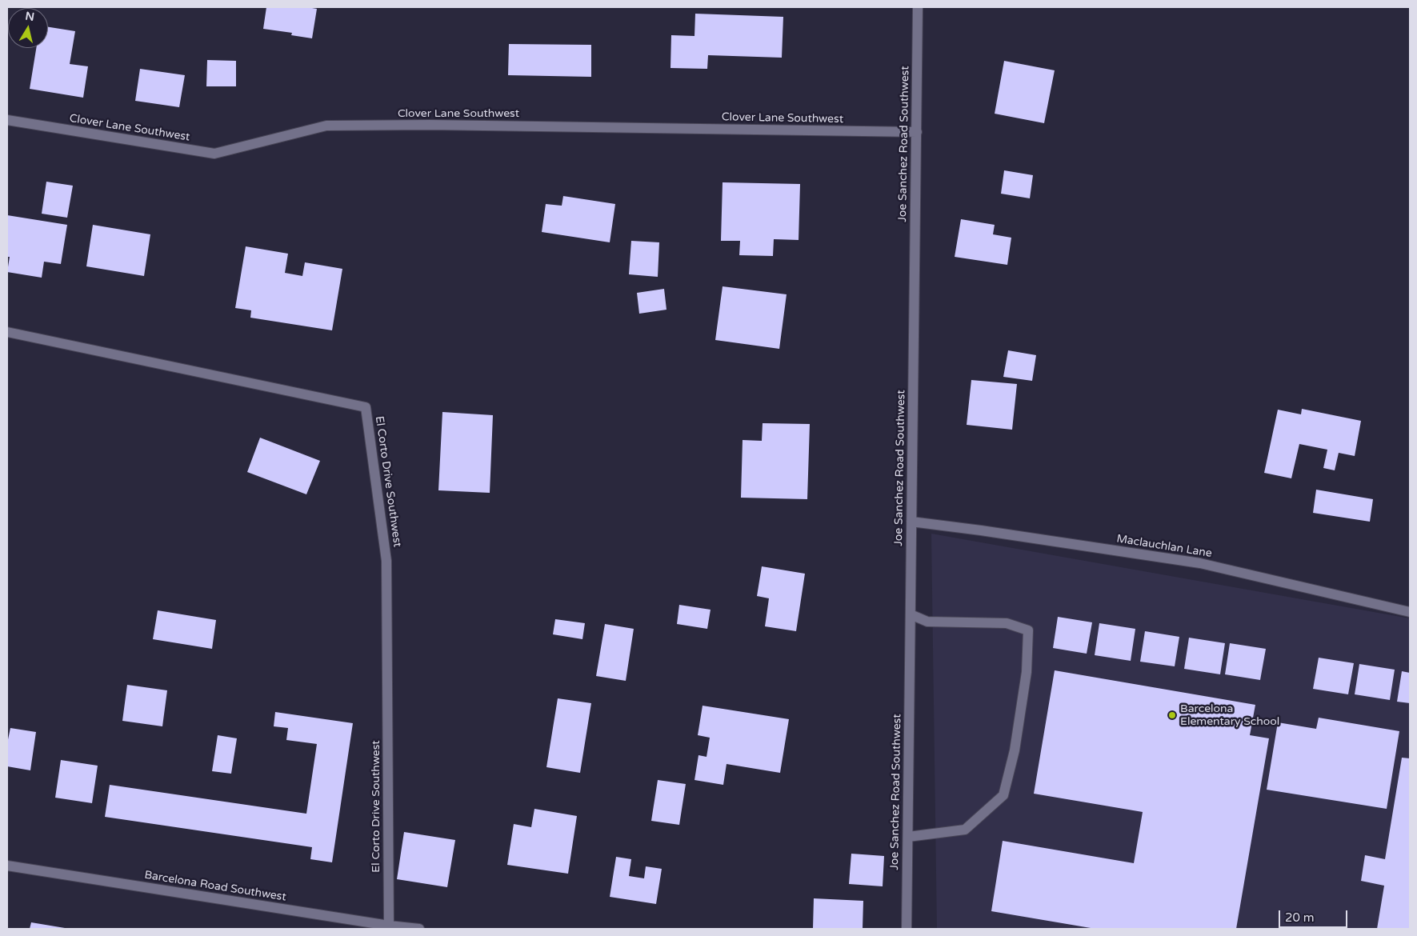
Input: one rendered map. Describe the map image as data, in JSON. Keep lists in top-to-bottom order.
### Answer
{
  "streets": {
    "street": [
      "Clover Lane Southwest",
      "Joe Sanchez Road Southwest",
      "El Corto Drive Southwest",
      "Maclauchlan Lane",
      "Barcelona Road Southwest"
    ]
  },
  "crossings": [
    ["Clover Lane Southwest", "Joe Sanchez Road Southwest"],
    ["Joe Sanchez Road Southwest", "Maclauchlan Lane"],
    ["El Corto Drive Southwest", "Barcelona Road Southwest"]
  ],
  "places": ["Barcelona Elementary School"],
  "scale_bar": "20 m",
  "north": "top"
}
